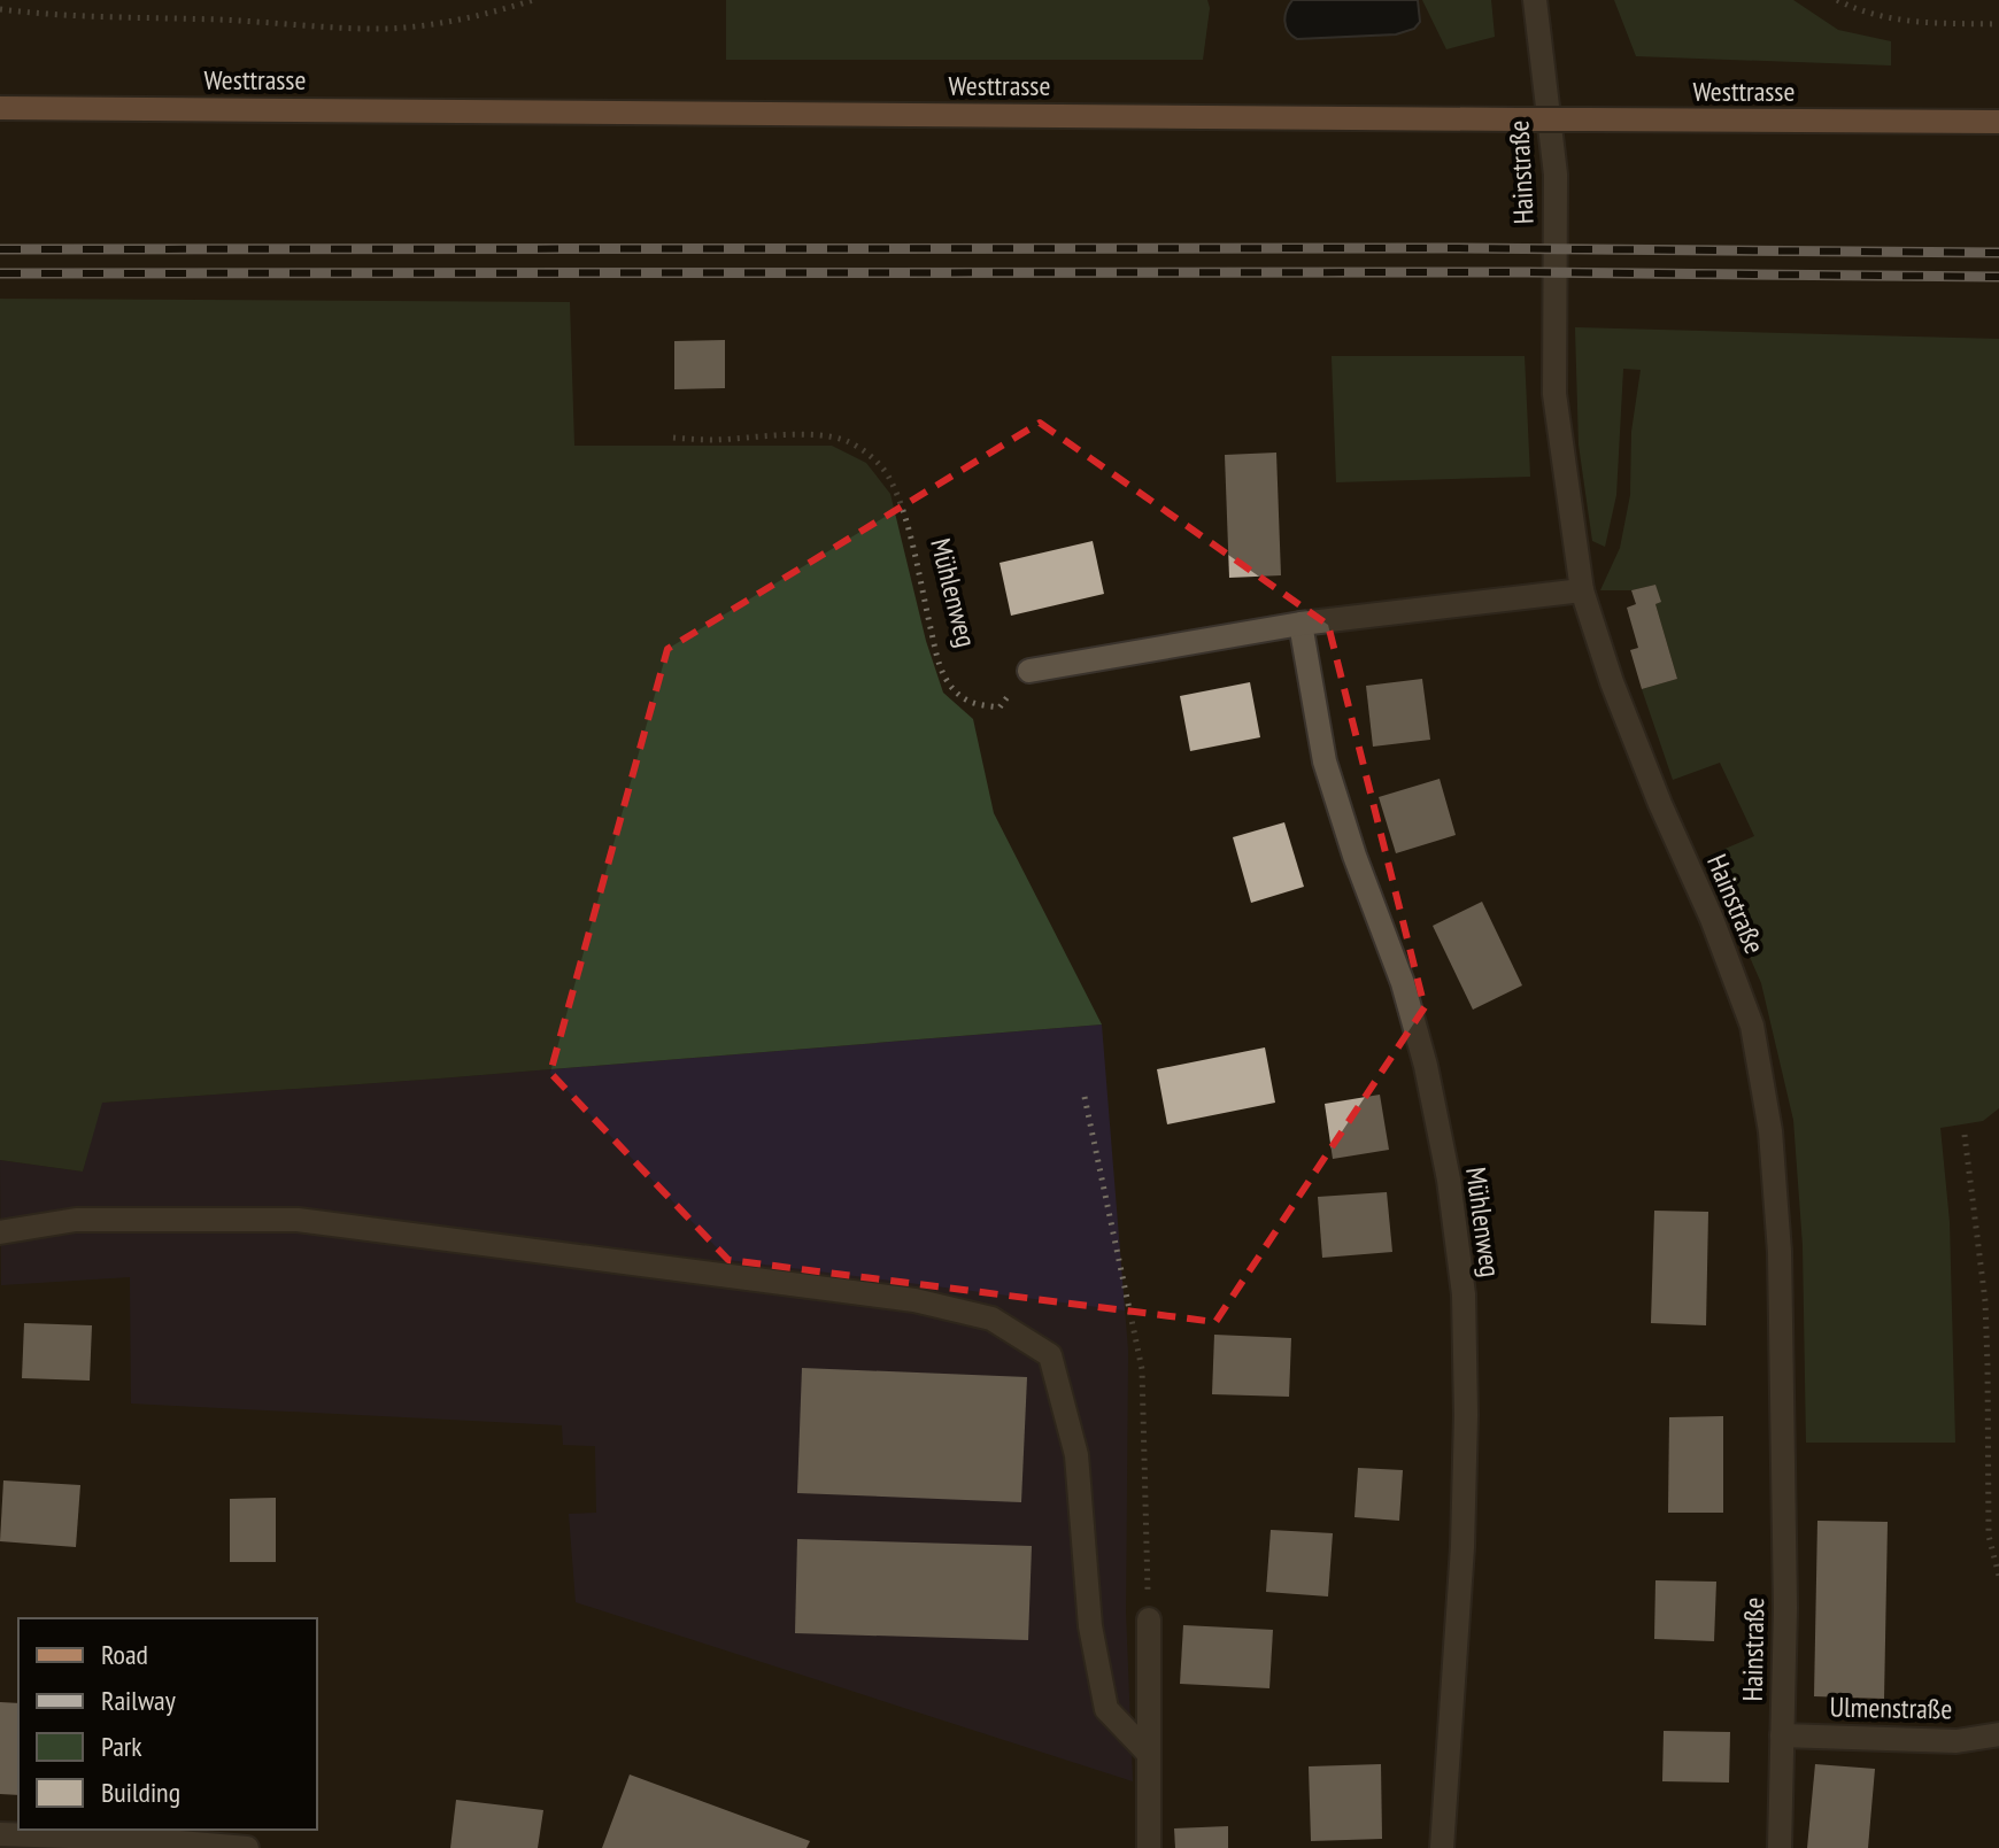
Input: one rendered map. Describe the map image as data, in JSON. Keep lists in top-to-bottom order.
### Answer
{
  "streets": {
    "main road": ["Westtrasse"],
    "street": ["Hainstraße", "Mühlenweg", "Ulmenstraße"]
  },
  "crossings": [
    ["Hainstraße", "Ulmenstraße"]
  ],
  "legend": [
    "Road",
    "Railway",
    "Park",
    "Building"
  ]
}
